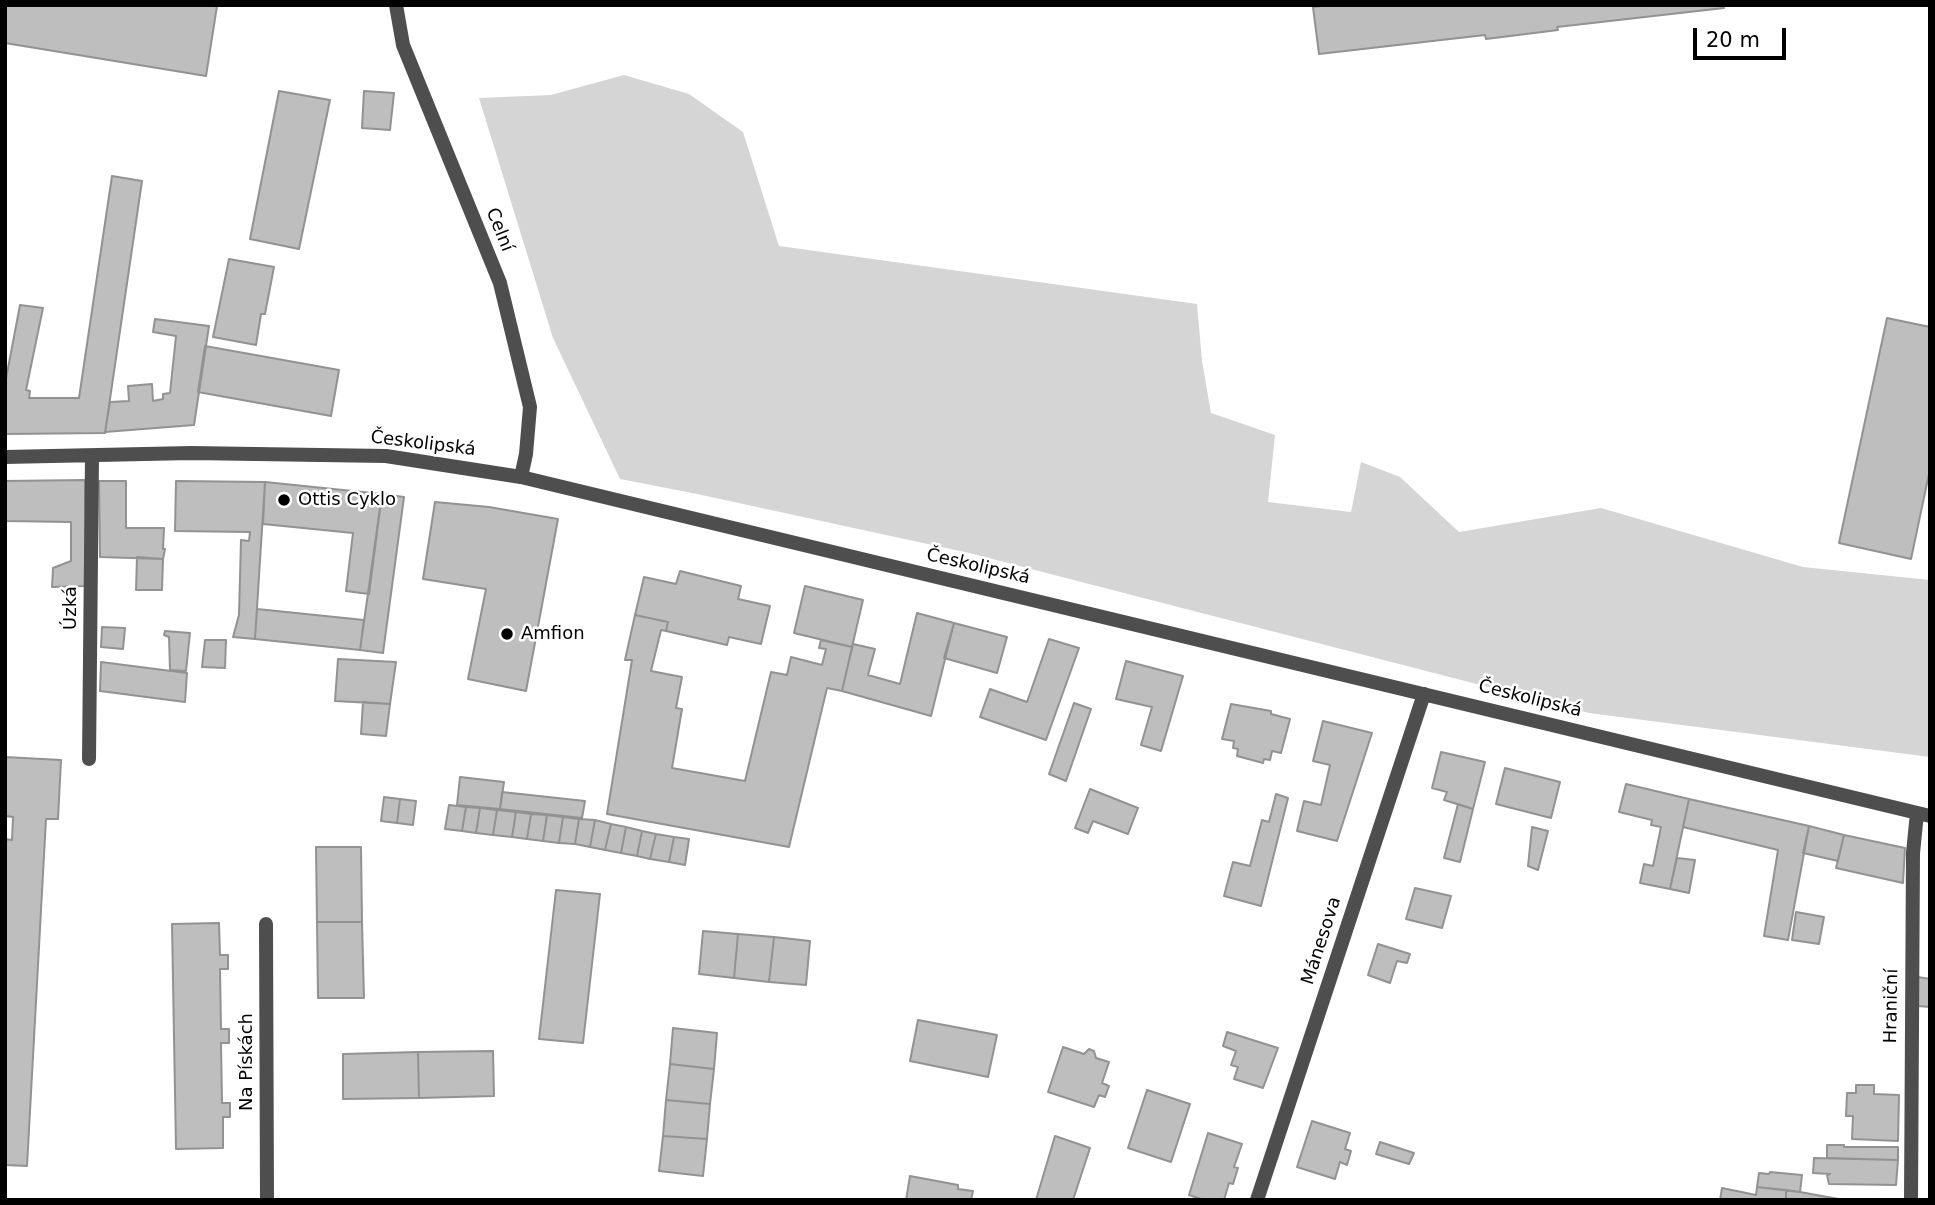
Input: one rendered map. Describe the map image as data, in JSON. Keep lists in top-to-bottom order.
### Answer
{
  "streets": {
    "street": [
      "Celní",
      "Českolipská",
      "Úzká",
      "Mánesova",
      "Hraniční",
      "Na Pískách"
    ]
  },
  "crossings": [
    ["Celní", "Českolipská"],
    ["Českolipská", "Úzká"],
    ["Českolipská", "Mánesova"],
    ["Českolipská", "Hraniční"]
  ],
  "places": ["Ottis Cyklo", "Amfion"],
  "scale_bar": "20 m"
}
